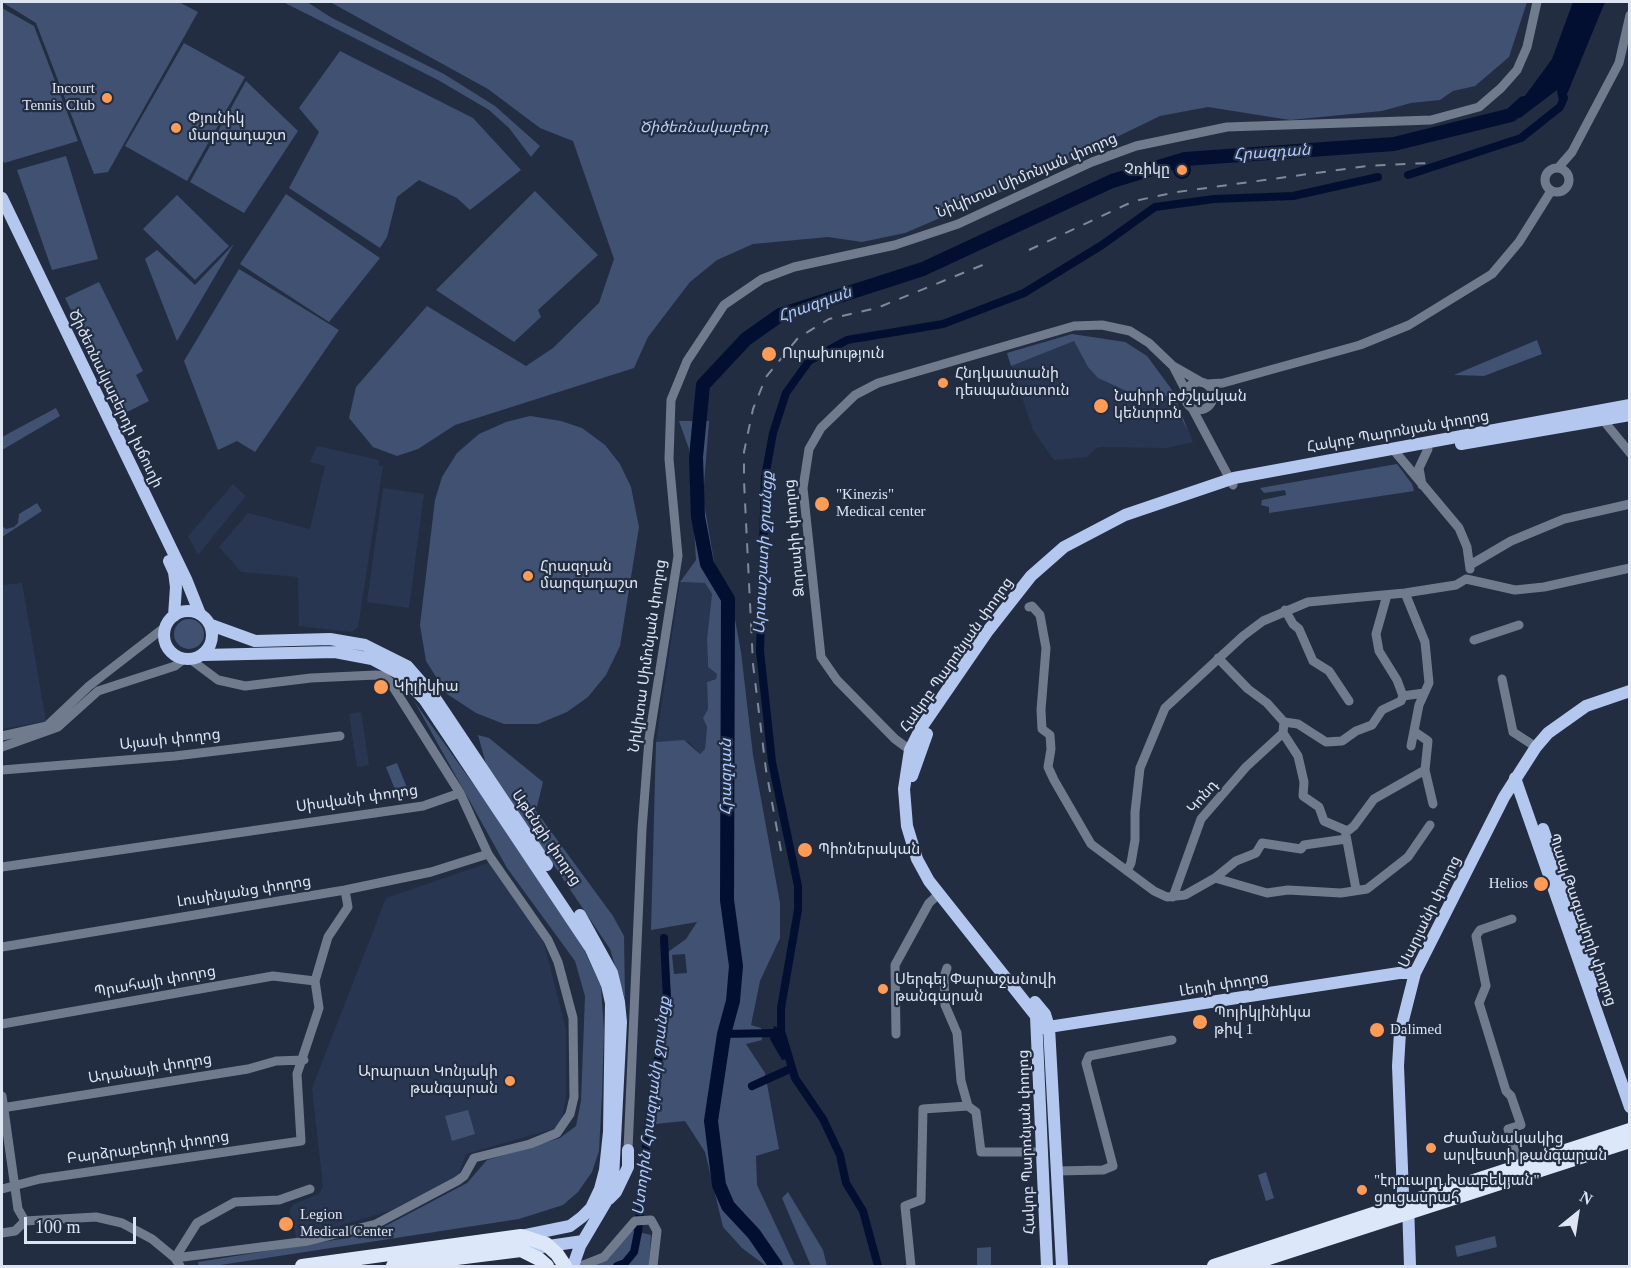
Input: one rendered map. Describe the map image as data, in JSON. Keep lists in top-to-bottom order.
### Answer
{
  "streets": {
    "main road": [
      "Ծիծեռնակաբերդի խճուղի",
      "Հակոբ Պարոնյան փողոց",
      "Աթենքի փողոց",
      "Սարյանի փողոց",
      "Պապ Թագավորի փողոց",
      "Լեոյի փողոց"
    ],
    "street": [
      "Նիկիտա Սիմոնյան փողոց",
      "Ձորափի փողոց",
      "Այասի փողոց",
      "Կոնդ",
      "Սիսվանի փողոց",
      "Լուսինյանց փողոց",
      "Պրահայի փողոց",
      "Ադանայի փողոց",
      "Բարձրաբերդի փողոց"
    ]
  },
  "crossings": [
    ["Ծիծեռնակաբերդի խճուղի", "Աթենքի փողոց"],
    ["Հակոբ Պարոնյան փողոց", "Ձորափի փողոց"],
    ["Հակոբ Պարոնյան փողոց", "Լեոյի փողոց"],
    ["Սարյանի փողոց", "Պապ Թագավորի փողոց"],
    ["Սարյանի փողոց", "Լեոյի փողոց"],
    ["Ադանայի փողոց", "Բարձրաբերդի փողոց"]
  ],
  "water": ["Հրազդան", "Արտաշատի ջրանցք", "Ստորին Հրազդանի ջրանցք"],
  "parks": ["Ծիծեռնակաբերդ"],
  "places": [
    "Incourt Tennis Club",
    "Փյունիկ մարզադաշտ",
    "Չռիկը",
    "Ուրախություն",
    "Հնդկաստանի դեսպանատուն",
    "Նաիրի բժշկական կենտրոն",
    "\"Kinezis\" Medical center",
    "Հրազդան մարզադաշտ",
    "Կիլիկիա",
    "Պիոներական",
    "Helios",
    "Սերգեյ Փարաջանովի թանգարան",
    "Պոլիկլինիկա թիվ 1",
    "Dalimed",
    "Արարատ Կոնյակի թանգարան",
    "Ժամանակակից արվեստի թանգարան",
    "\"էդուարդ Իսաբեկյան\" ցուցասրահ",
    "Legion Medical Center"
  ],
  "scale_bar": "100 m",
  "north": "top right"
}
